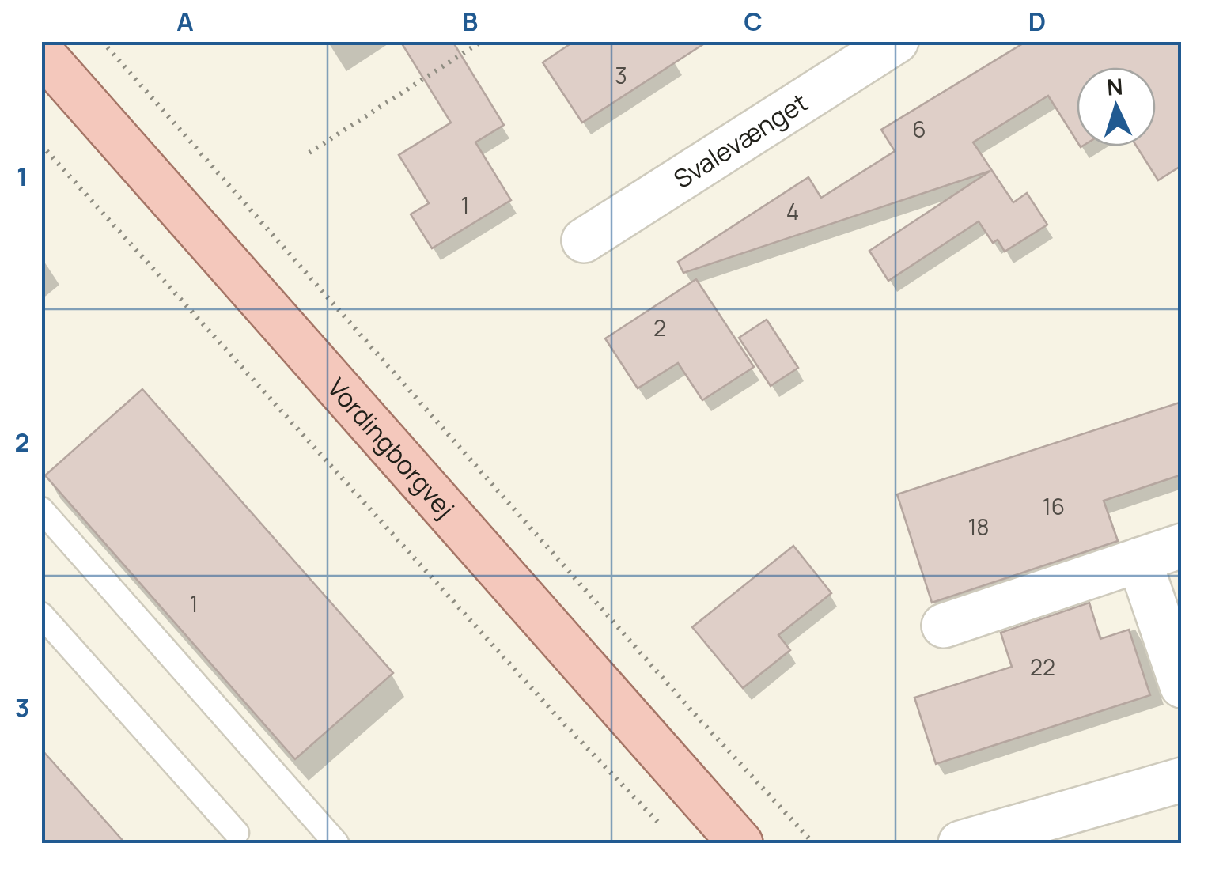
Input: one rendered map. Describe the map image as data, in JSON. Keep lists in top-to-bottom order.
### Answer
{
  "streets": {
    "main road": ["Vordingborgvej"],
    "street": ["Svalevænget"]
  },
  "house_numbers": [
    "3",
    "6",
    "1",
    "4",
    "2",
    "16",
    "18",
    "1",
    "22"
  ],
  "north": "top",
  "grid": {
    "columns": [
      "A",
      "B",
      "C",
      "D"
    ],
    "rows": ["1", "2", "3"]
  }
}
